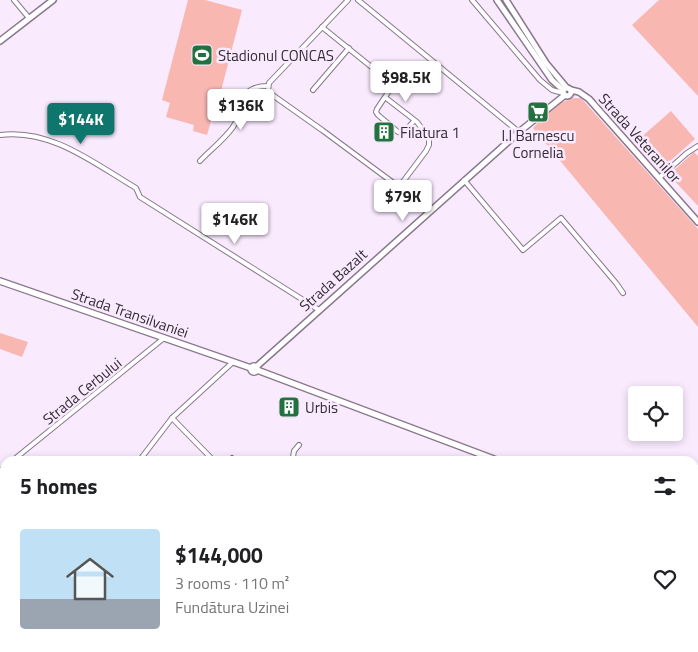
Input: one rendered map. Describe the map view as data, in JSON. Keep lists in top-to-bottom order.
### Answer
{
  "streets": {
    "main road": ["Strada Veteranilor", "Strada Bazalt", "Strada Transilvaniei"],
    "street": ["Strada Cerbului"]
  },
  "crossings": [
    ["Strada Veteranilor", "Strada Bazalt"],
    ["Strada Bazalt", "Strada Transilvaniei"],
    ["Strada Transilvaniei", "Strada Cerbului"]
  ],
  "places": {
    "sports": ["Stadionul CONCAS"],
    "supermarket": ["I.I Barnescu Cornelia"],
    "building": ["Filatura 1", "Urbis"]
  },
  "page": {
    "price": [
      "$98.5K",
      "$136K",
      "$144K",
      "$79K",
      "$146K"
    ],
    "heading": "5 homes",
    "list": [
      {
        "name": "$144,000",
        "note": "3 rooms · 110 m² · Fundătura Uzinei"
      }
    ]
  }
}
